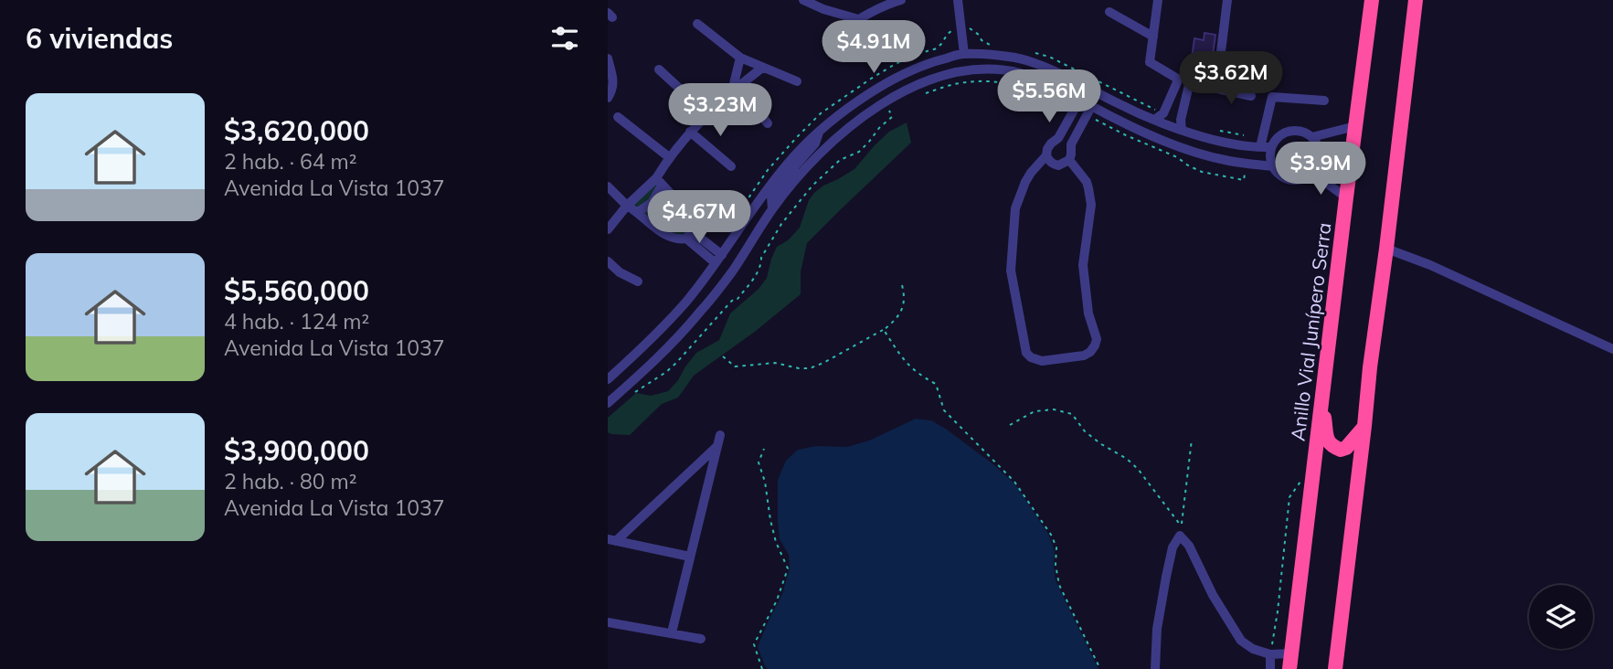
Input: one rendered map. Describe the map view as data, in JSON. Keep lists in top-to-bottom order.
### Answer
{
  "streets": {
    "highway": ["Anillo Vial Junípero Serra"]
  },
  "page": {
    "heading": "6 viviendas",
    "price": [
      "$4.91M",
      "$3.62M",
      "$5.56M",
      "$3.23M",
      "$3.9M",
      "$4.67M"
    ],
    "list": [
      {
        "name": "$3,620,000",
        "note": "2 hab. · 64 m² · Avenida La Vista 1037"
      },
      {
        "name": "$5,560,000",
        "note": "4 hab. · 124 m² · Avenida La Vista 1037"
      },
      {
        "name": "$3,900,000",
        "note": "2 hab. · 80 m² · Avenida La Vista 1037"
      }
    ]
  }
}
